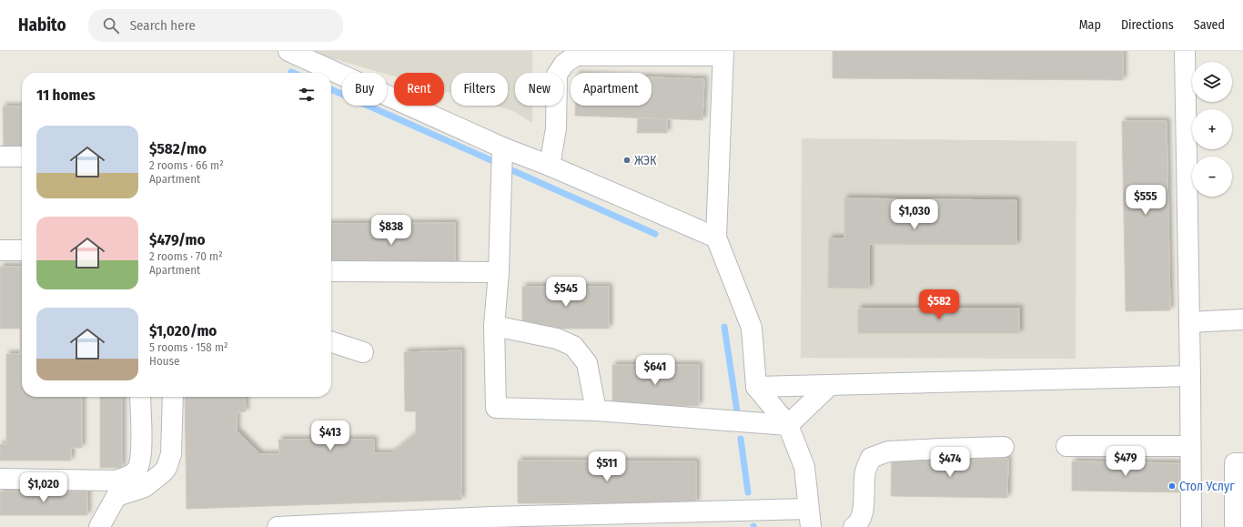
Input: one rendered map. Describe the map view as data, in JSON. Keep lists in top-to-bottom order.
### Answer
{
  "places": ["ЖЭК", "Стол Услуг"],
  "page": {
    "header": "Habito",
    "search": "Search here",
    "nav": ["Map", "Directions", "Saved"],
    "map_buttons": ["+", "−"],
    "chip": [
      "Buy",
      "Rent",
      "Filters",
      "New",
      "Apartment"
    ],
    "heading": "11 homes",
    "list": [
      {
        "name": "$582/mo",
        "note": "2 rooms · 66 m² · Apartment"
      },
      {
        "name": "$479/mo",
        "note": "2 rooms · 70 m² · Apartment"
      },
      {
        "name": "$1,020/mo",
        "note": "5 rooms · 158 m² · House"
      }
    ],
    "price": [
      "$555",
      "$1,030",
      "$838",
      "$545",
      "$582",
      "$641",
      "$413",
      "$479",
      "$474",
      "$511",
      "$1,020"
    ]
  }
}
